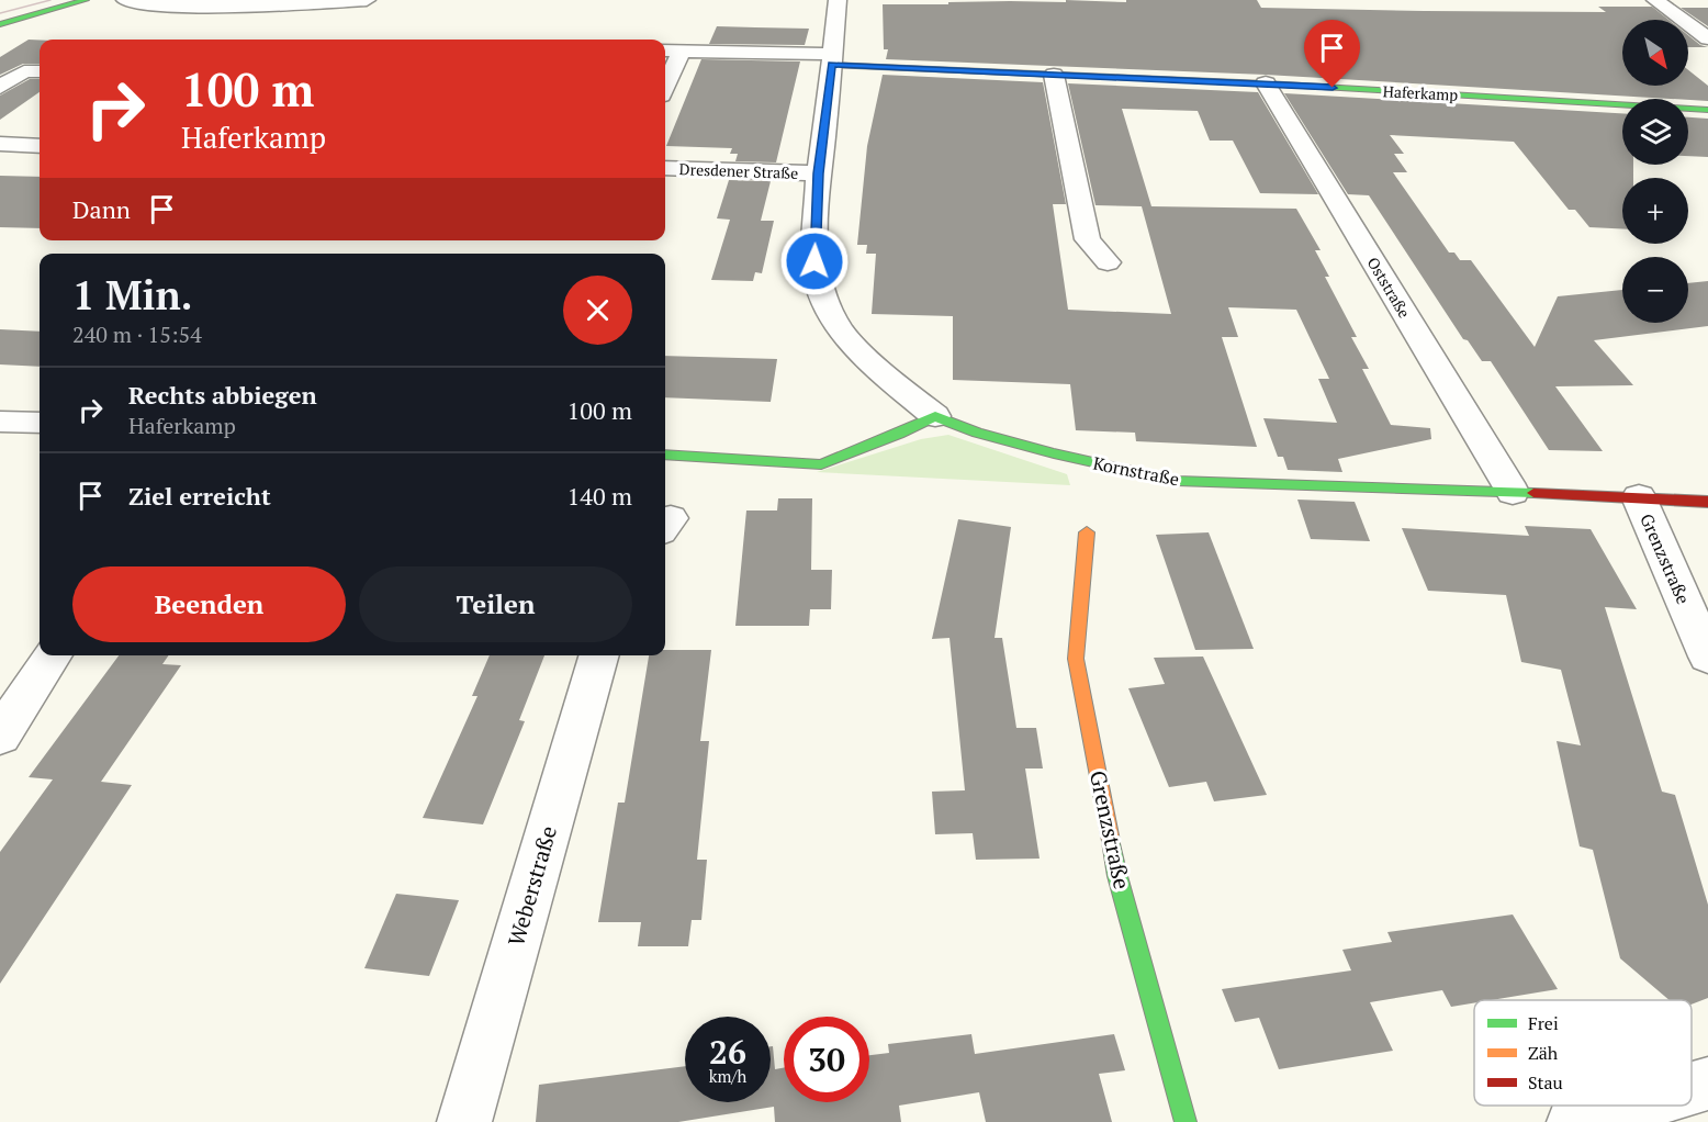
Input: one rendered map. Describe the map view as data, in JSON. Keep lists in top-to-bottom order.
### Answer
{
  "streets": {
    "street": [
      "Haferkamp",
      "Dresdener Straße",
      "Oststraße",
      "Kornstraße",
      "Grenzstraße",
      "Weberstraße"
    ]
  },
  "crossings": [
    ["Haferkamp", "Oststraße"],
    ["Oststraße", "Kornstraße"],
    ["Kornstraße", "Grenzstraße"]
  ],
  "legend": ["Frei", "Zäh", "Stau"],
  "north": "bottom right",
  "page": {
    "map_buttons": ["+", "−"],
    "turn": ["100 m", "Haferkamp"],
    "then": "Dann",
    "heading": ["1 Min.", "240 m · 15:54"],
    "list": [
      {
        "name": "Rechts abbiegen",
        "note": "Haferkamp",
        "value": "100 m"
      },
      {
        "name": "Ziel erreicht",
        "value": "140 m"
      }
    ],
    "buttons": ["Beenden", "Teilen"],
    "speed": "26 km/h",
    "limit": "30"
  }
}
